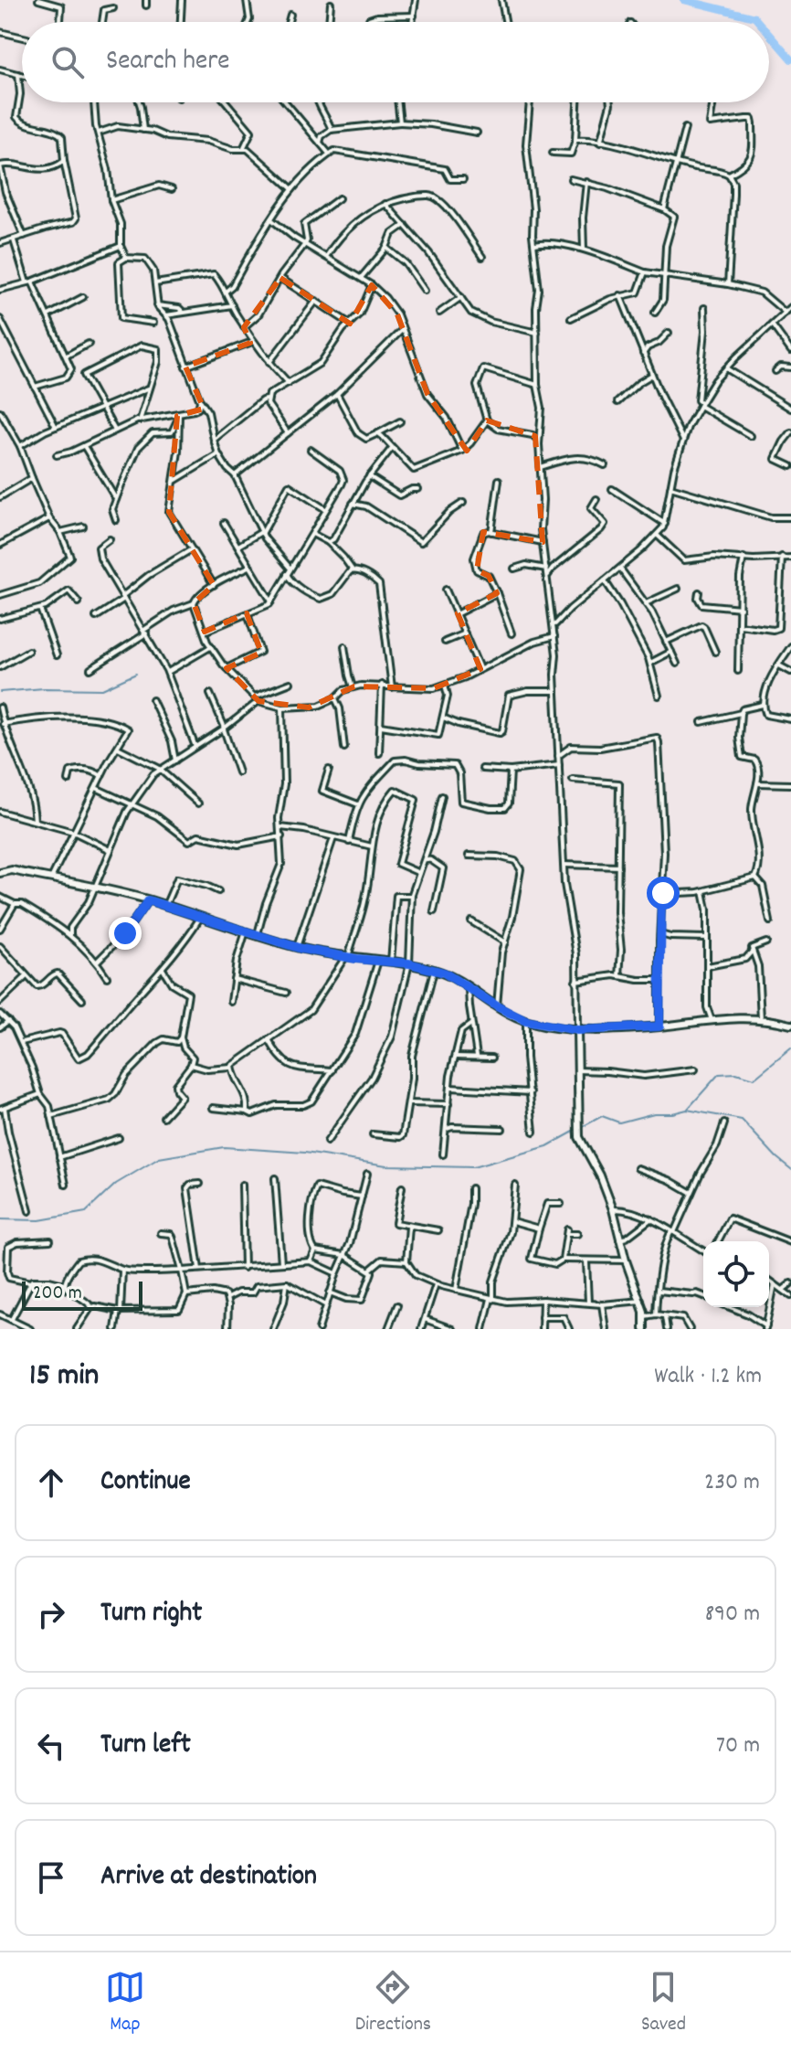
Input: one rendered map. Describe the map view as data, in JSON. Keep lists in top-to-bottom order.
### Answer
{
  "scale_bar": "200 m",
  "page": {
    "search": "Search here",
    "scale": "200 m",
    "heading": ["15 min", "Walk · 1.2 km"],
    "list": [
      ["Continue", "230 m"],
      ["Turn right", "890 m"],
      ["Turn left", "70 m"],
      "Arrive at destination"
    ],
    "nav": ["Map", "Directions", "Saved"]
  }
}
